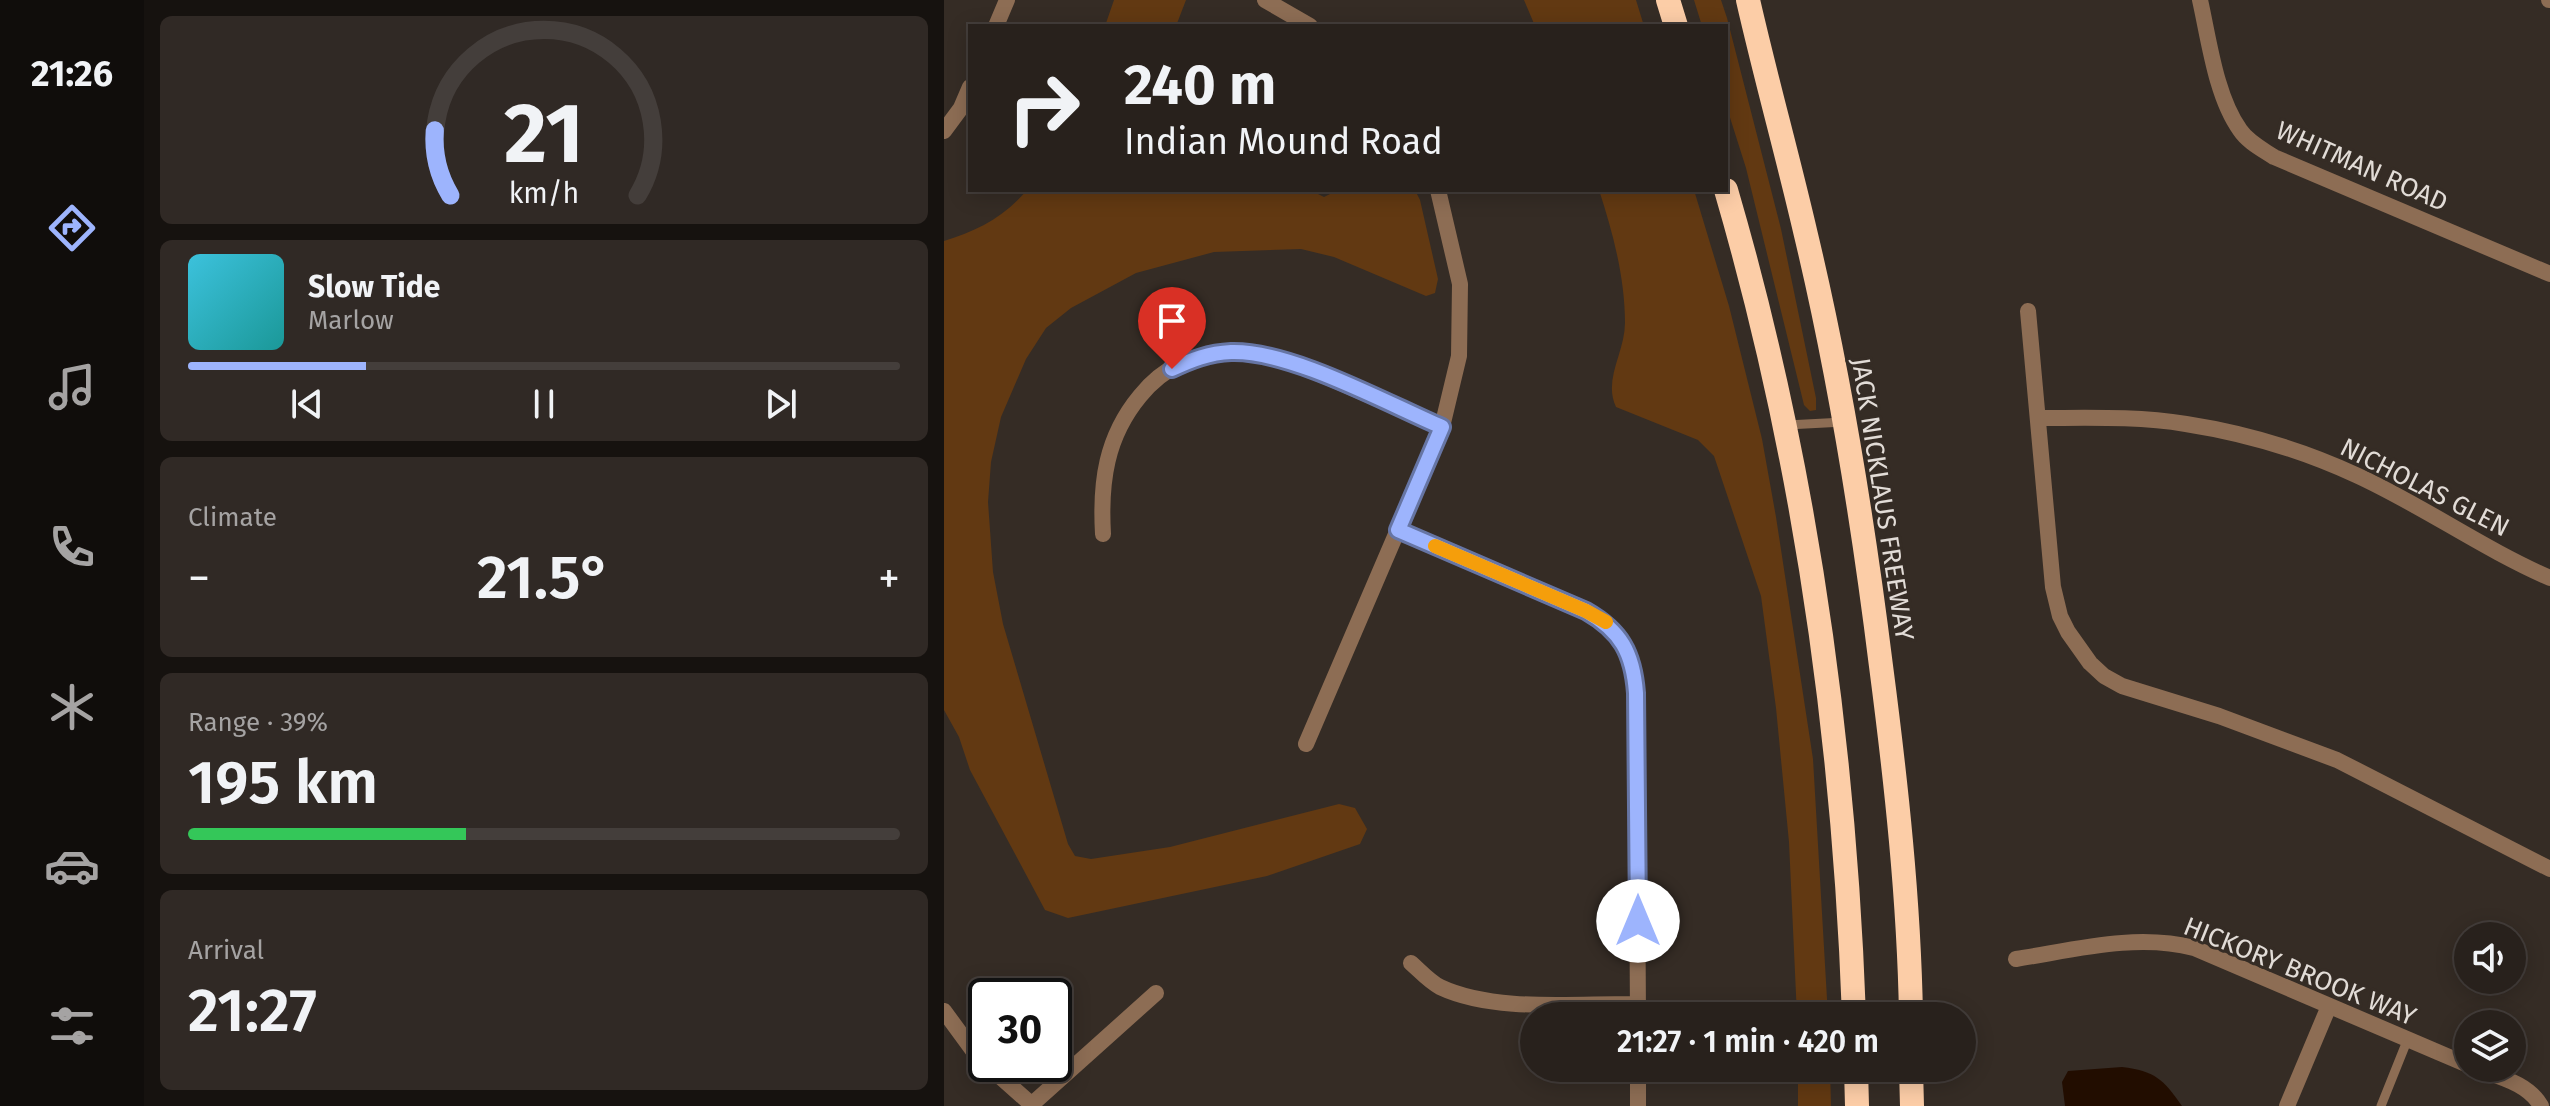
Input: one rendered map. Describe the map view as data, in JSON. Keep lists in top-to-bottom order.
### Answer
{
  "streets": {
    "highway": ["JACK NICKLAUS FREEWAY"],
    "street": ["WHITMAN ROAD", "NICHOLAS GLEN", "HICKORY BROOK WAY"]
  },
  "page": {
    "tabs": "21:26",
    "turn": ["240 m", "Indian Mound Road"],
    "song": ["Slow Tide", "Marlow"],
    "tile": [
      "Climate",
      ["Range · 39%", "195 km"],
      ["Arrival", "21:27"]
    ],
    "heat": ["−", "21.5°", "+"],
    "limit": "30",
    "trip": "21:27 · 1 min · 420 m",
    "gauge": ["21", "km/h"]
  }
}
